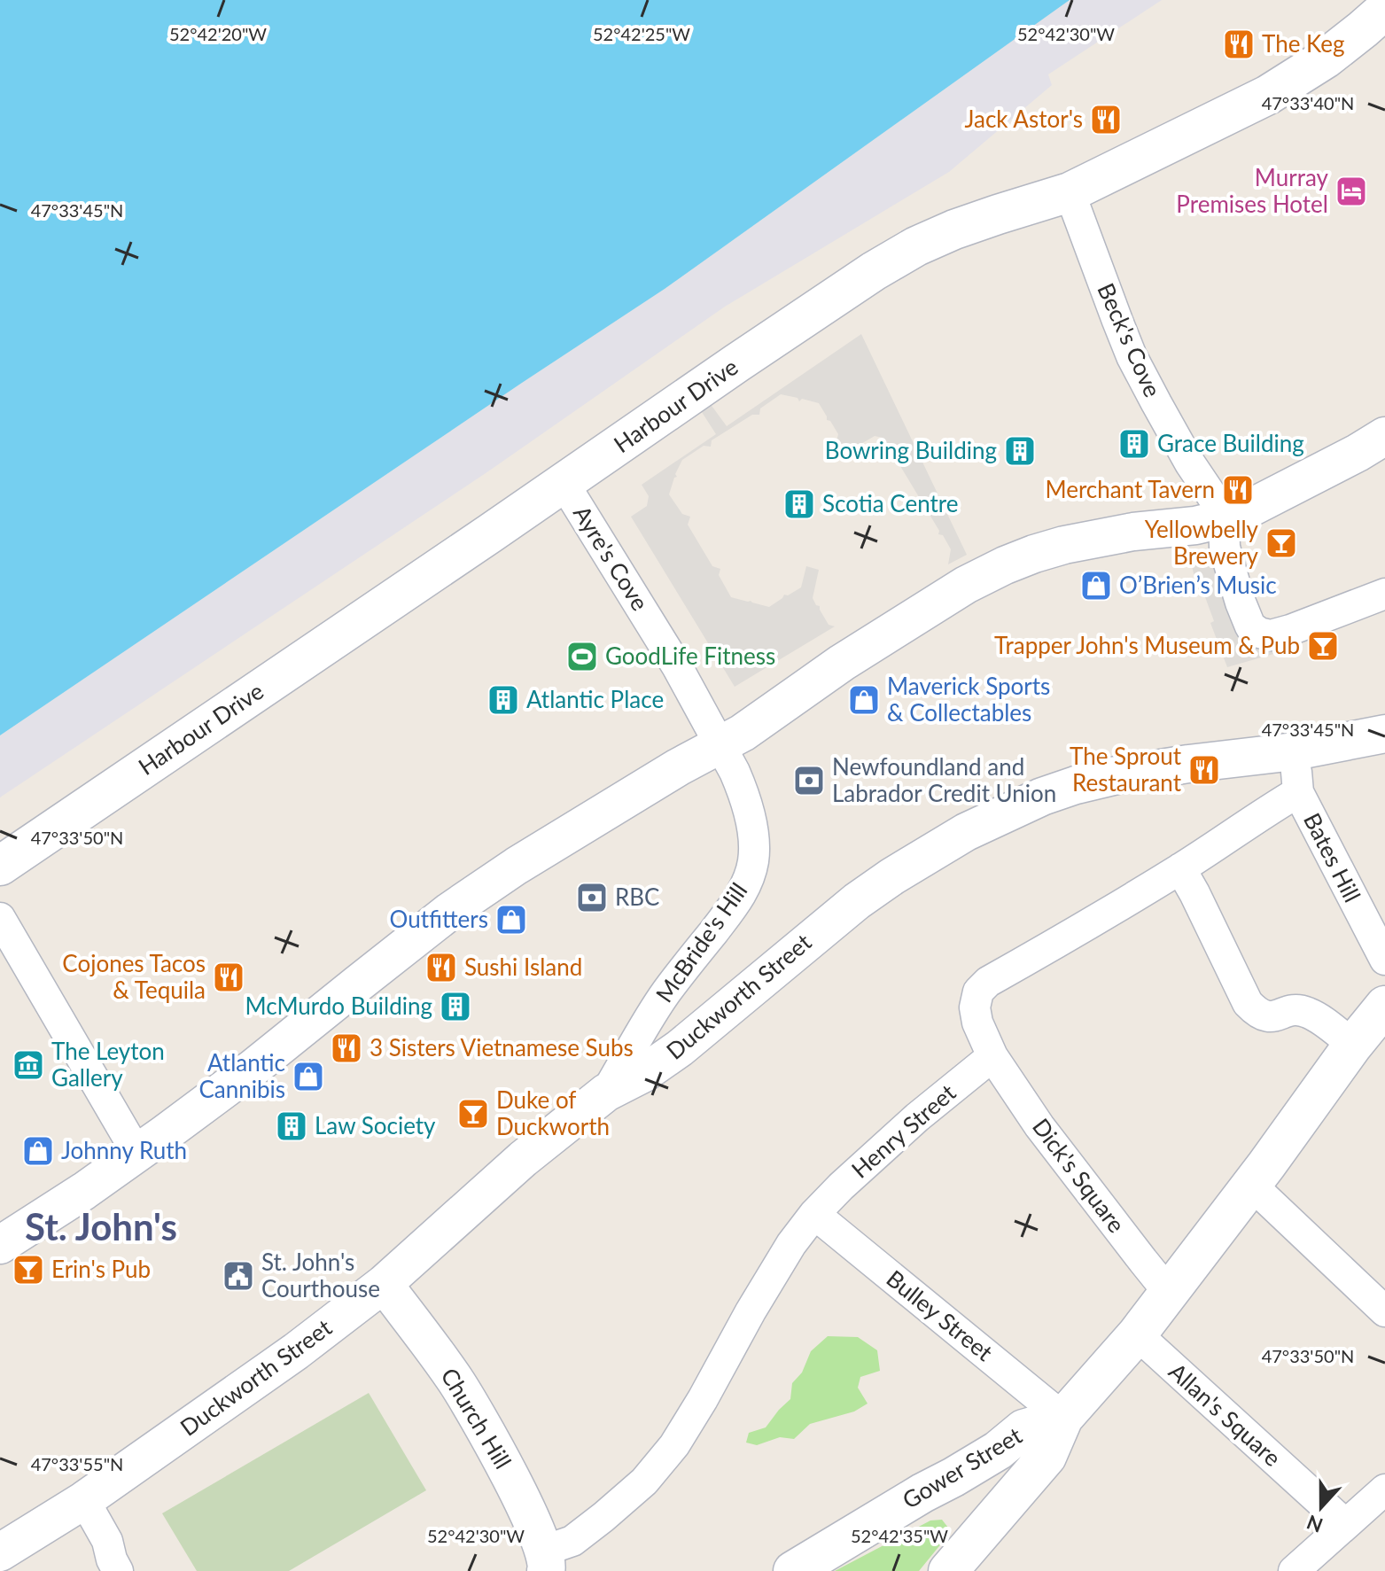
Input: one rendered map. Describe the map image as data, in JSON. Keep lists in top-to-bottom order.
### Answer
{
  "streets": {
    "main road": ["Harbour Drive", "Gower Street"],
    "street": [
      "Beck's Cove",
      "Ayre's Cove",
      "Bates Hill",
      "McBride's Hill",
      "Duckworth Street",
      "Henry Street",
      "Dick's Square",
      "Bulley Street",
      "Allan's Square",
      "Church Hill"
    ]
  },
  "crossings": [
    ["Beck's Cove", "Harbour Drive"],
    ["Harbour Drive", "Ayre's Cove"],
    ["Ayre's Cove", "McBride's Hill"],
    ["Bates Hill", "Duckworth Street"],
    ["McBride's Hill", "Duckworth Street"],
    ["Duckworth Street", "Church Hill"],
    ["Henry Street", "Dick's Square"],
    ["Henry Street", "Bulley Street"],
    ["Henry Street", "Church Hill"],
    ["Bulley Street", "Gower Street"]
  ],
  "districts": ["St. John's"],
  "places": {
    "restaurant": [
      "The Keg",
      "Jack Astor's",
      "Merchant Tavern",
      "The Sprout Restaurant",
      "Sushi Island",
      "Cojones Tacos & Tequila",
      "3 Sisters Vietnamese Subs"
    ],
    "hotel": ["Murray Premises Hotel"],
    "building": [
      "Grace Building",
      "Bowring Building",
      "Scotia Centre",
      "Atlantic Place",
      "McMurdo Building",
      "Law Society"
    ],
    "bar": [
      "Yellowbelly Brewery",
      "Trapper John's Museum & Pub",
      "Duke of Duckworth",
      "Erin's Pub"
    ],
    "shop": [
      "O’Brien’s Music",
      "Maverick Sports & Collectables",
      "Outfitters",
      "Atlantic Cannibis",
      "Johnny Ruth"
    ],
    "sports": ["GoodLife Fitness"],
    "bank": ["Newfoundland and Labrador Credit Union", "RBC"],
    "museum": ["The Leyton Gallery"],
    "public building": ["St. John's Courthouse"]
  },
  "north": "bottom",
  "coordinates": [
    "52°42'20\"W",
    "52°42'25\"W",
    "52°42'30\"W",
    "47°33'40\"N",
    "47°33'45\"N",
    "47°33'50\"N",
    "47°33'55\"N",
    "52°42'35\"W"
  ]
}
